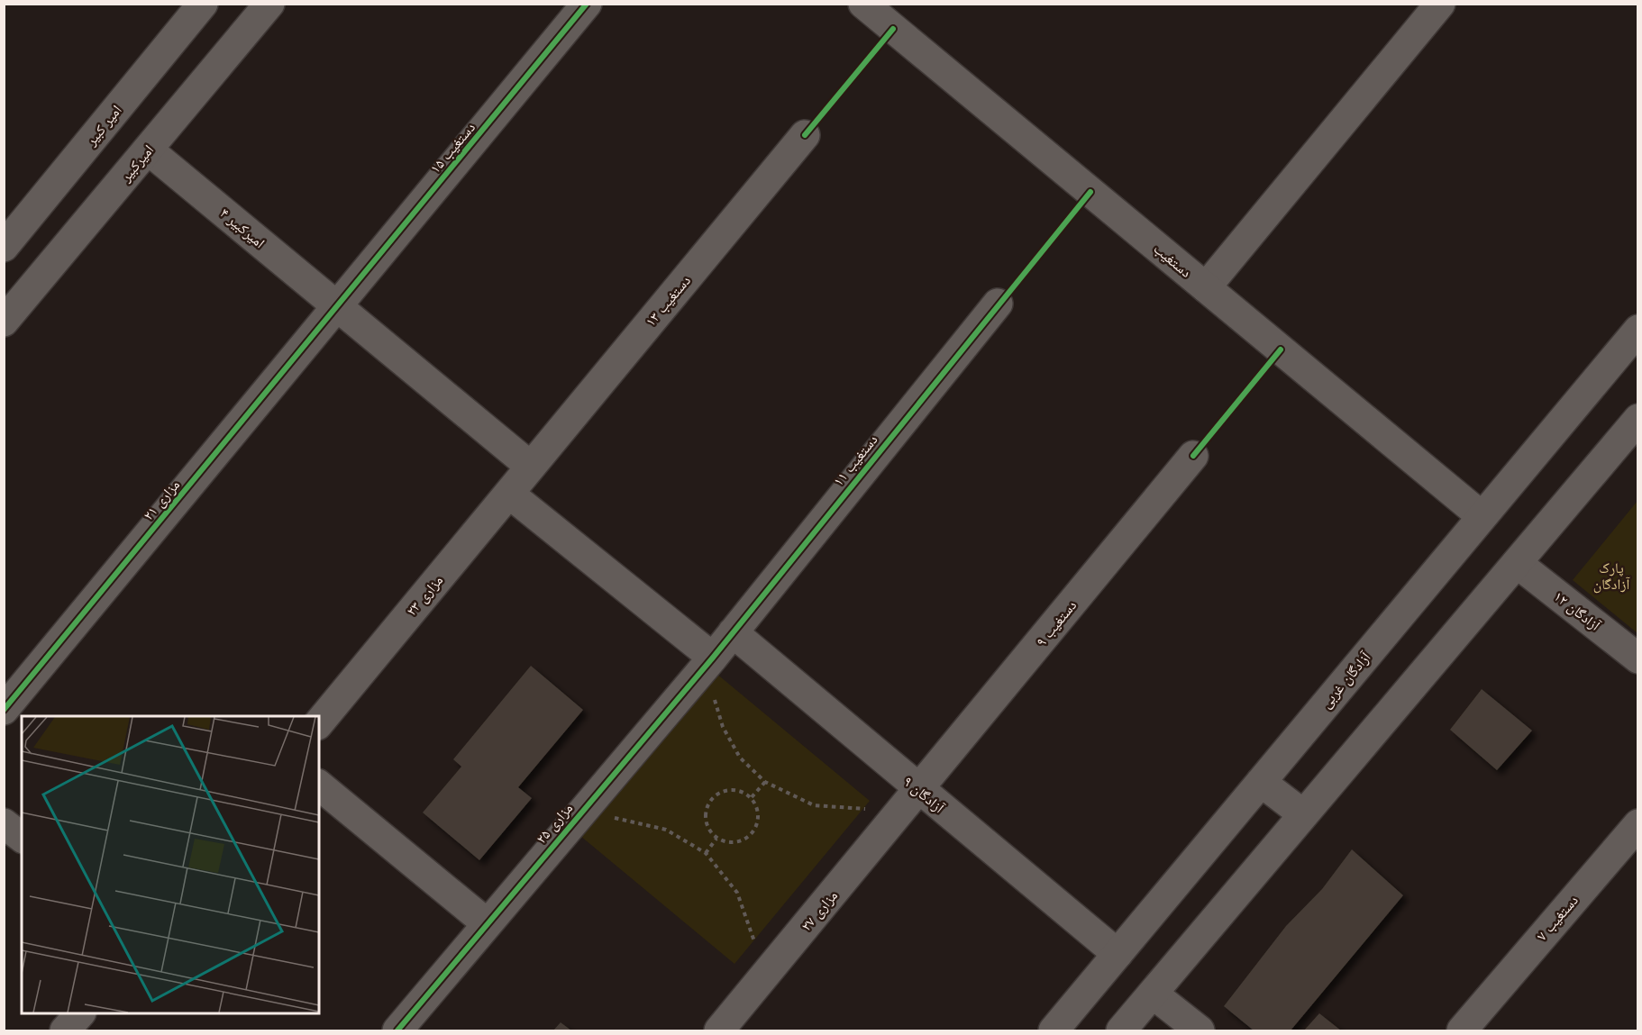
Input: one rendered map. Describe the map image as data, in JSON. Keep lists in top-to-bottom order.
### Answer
{
  "streets": {
    "street": [
      "امیر کبیر",
      "دستغیب ۱۵",
      "امیرکبیر",
      "امیرکبیر ۴",
      "دستغیب",
      "دستغیب ۱۳",
      "دستغیب ۱۱",
      "مزاری ۲۱",
      "مزاری ۲۳",
      "آزادگان ۱۲",
      "دستغیب ۹",
      "آزادگان غربی",
      "آزادگان ۹",
      "مزاری ۲۵",
      "مزاری ۲۷",
      "دستغیب ۷"
    ]
  },
  "crossings": [
    ["دستغیب ۱۵", "امیرکبیر ۴"],
    ["دستغیب ۱۵", "مزاری ۲۱"],
    ["امیرکبیر", "امیرکبیر ۴"],
    ["امیرکبیر ۴", "دستغیب ۱۳"],
    ["امیرکبیر ۴", "مزاری ۲۱"],
    ["امیرکبیر ۴", "مزاری ۲۳"],
    ["دستغیب", "آزادگان غربی"],
    ["دستغیب ۱۳", "مزاری ۲۳"],
    ["دستغیب ۱۱", "آزادگان ۹"],
    ["دستغیب ۱۱", "مزاری ۲۵"],
    ["دستغیب ۹", "آزادگان ۹"],
    ["دستغیب ۹", "مزاری ۲۷"],
    ["آزادگان غربی", "آزادگان ۹"],
    ["آزادگان ۹", "مزاری ۲۵"],
    ["آزادگان ۹", "مزاری ۲۷"]
  ],
  "parks": ["پارک آزادگان"]
}
